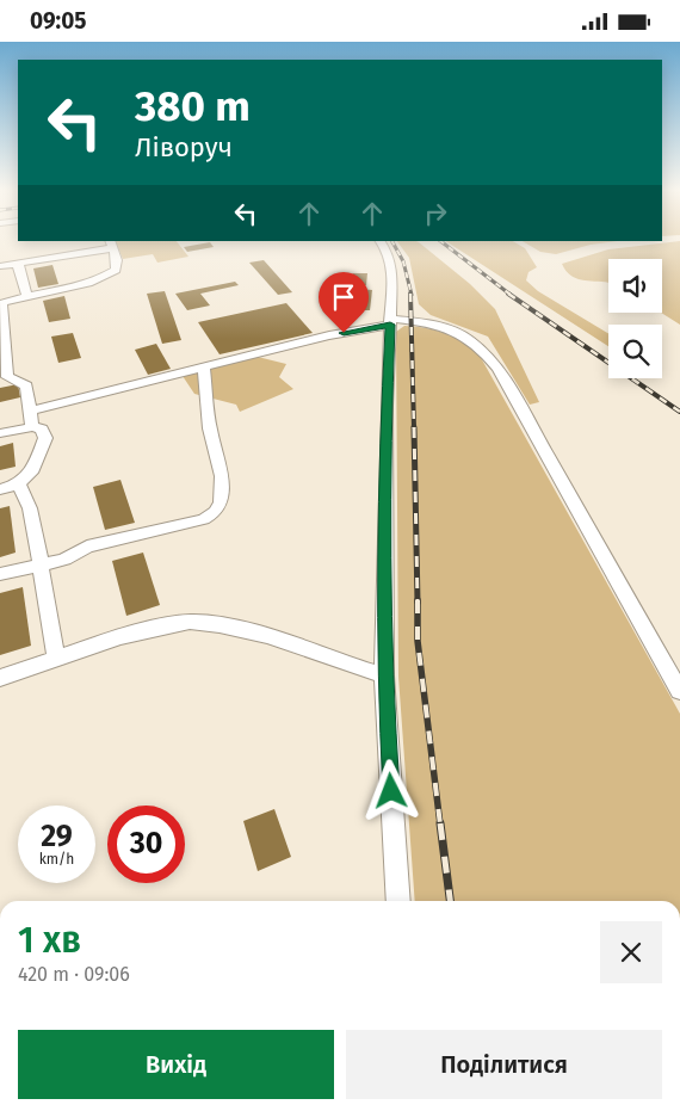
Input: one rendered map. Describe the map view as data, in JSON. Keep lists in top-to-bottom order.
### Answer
{
  "page": {
    "status": "09:05",
    "turn": ["380 m", "Ліворуч"],
    "speed": "29 km/h",
    "limit": "30",
    "heading": ["1 хв", "420 m · 09:06"],
    "buttons": ["Вихід", "Поділитися"]
  }
}
